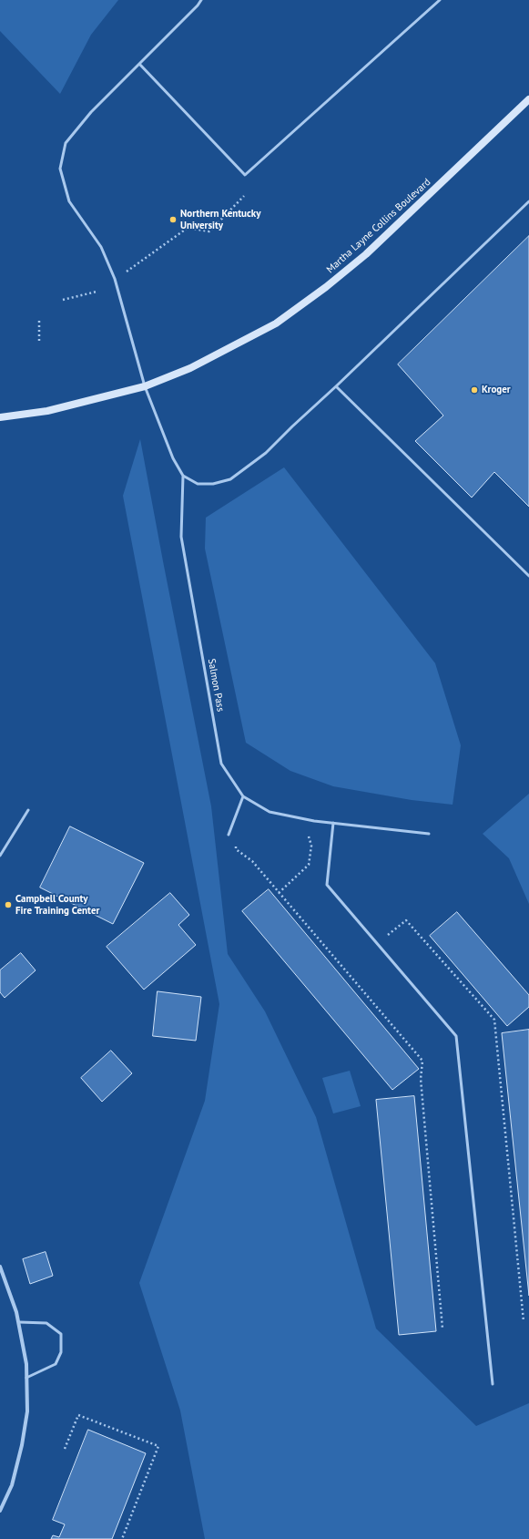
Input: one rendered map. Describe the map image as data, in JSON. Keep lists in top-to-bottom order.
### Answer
{
  "streets": {
    "main road": ["Martha Layne Collins Boulevard"],
    "lane": ["Salmon Pass"]
  },
  "places": ["Northern Kentucky University", "Kroger", "Campbell County Fire Training Center"]
}
